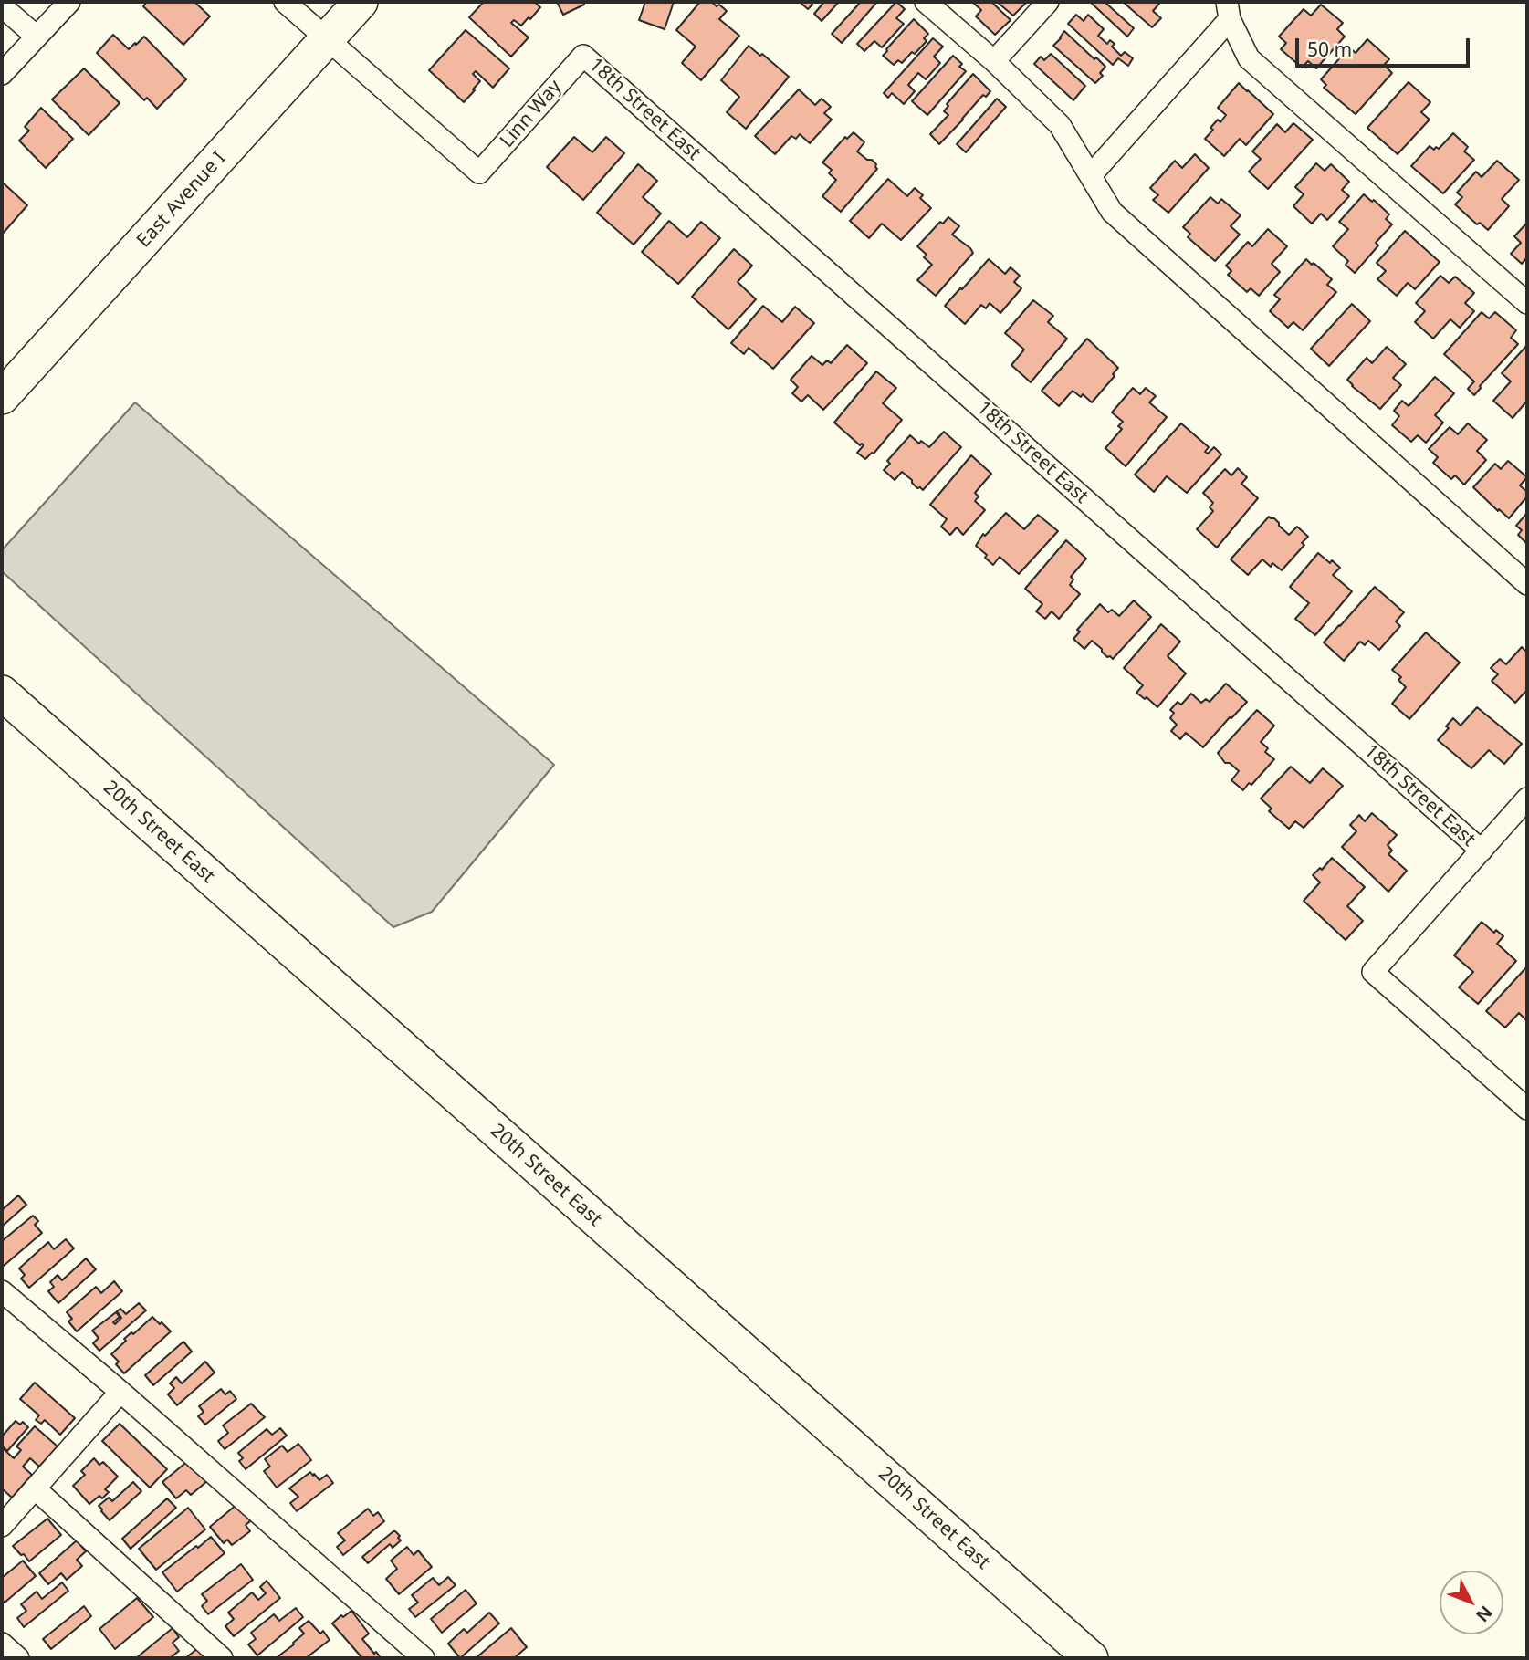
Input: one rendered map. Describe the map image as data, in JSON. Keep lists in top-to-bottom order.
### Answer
{
  "streets": {
    "main road": ["East Avenue I", "20th Street East"],
    "street": ["18th Street East", "Linn Way"]
  },
  "crossings": [
    ["18th Street East", "Linn Way"],
    ["Linn Way", "East Avenue I"]
  ],
  "scale_bar": "50 m",
  "north": "bottom right"
}
